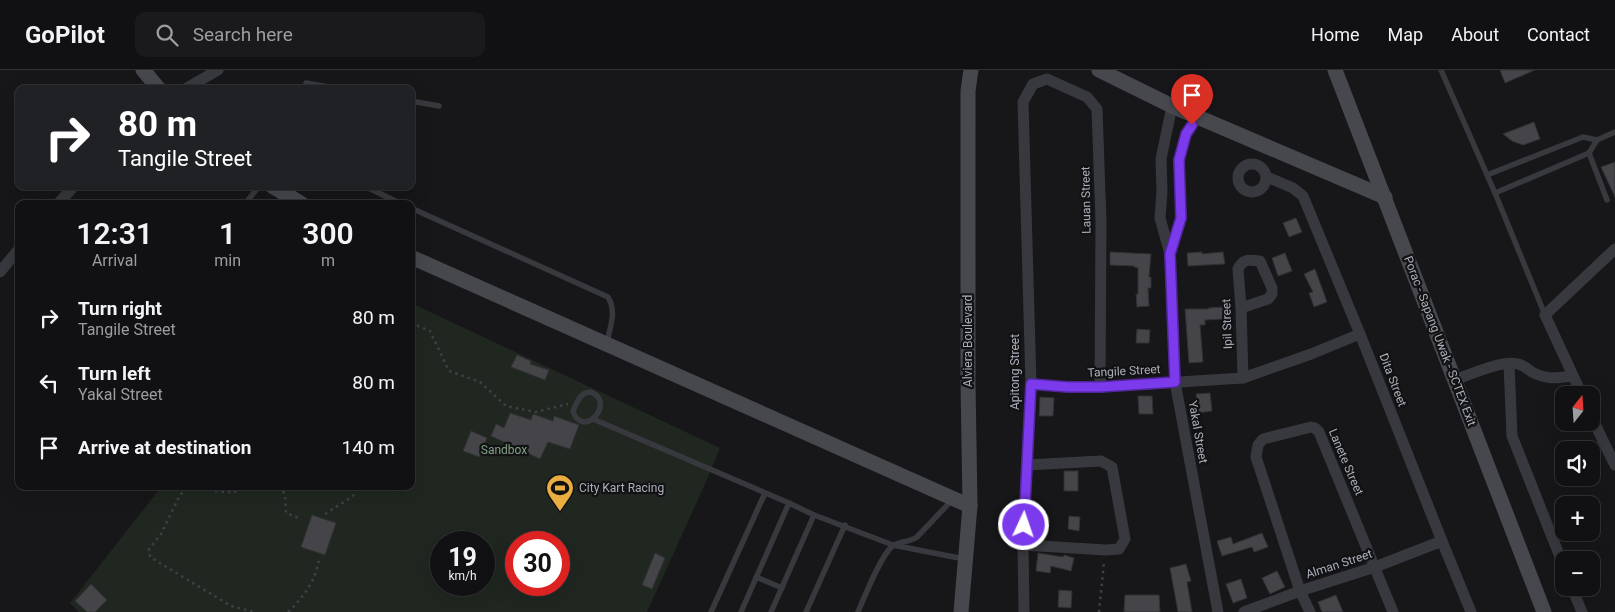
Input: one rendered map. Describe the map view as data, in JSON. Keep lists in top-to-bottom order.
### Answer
{
  "streets": {
    "street": [
      "Lauan Street",
      "Ipil Street",
      "Alviera Boulevard",
      "Porac - Sapang Uwak - SCTEX Exit",
      "Tangile Street",
      "Apitong Street",
      "Dita Street",
      "Yakal Street",
      "Lanete Street",
      "Alman Street"
    ]
  },
  "crossings": [
    ["Lauan Street", "Tangile Street"],
    ["Lauan Street", "Apitong Street"],
    ["Ipil Street", "Tangile Street"],
    ["Tangile Street", "Apitong Street"],
    ["Tangile Street", "Dita Street"],
    ["Tangile Street", "Yakal Street"],
    ["Dita Street", "Alman Street"],
    ["Lanete Street", "Alman Street"]
  ],
  "parks": ["Sandbox"],
  "places": {
    "sports": ["City Kart Racing"]
  },
  "north": "top",
  "page": {
    "header": "GoPilot",
    "search": "Search here",
    "nav": [
      "Home",
      "Map",
      "About",
      "Contact"
    ],
    "turn": ["80 m", "Tangile Street"],
    "eta": [
      "12:31",
      "Arrival",
      "1",
      "min",
      "300",
      "m"
    ],
    "list": [
      {
        "name": "Turn right",
        "note": "Tangile Street",
        "value": "80 m"
      },
      {
        "name": "Turn left",
        "note": "Yakal Street",
        "value": "80 m"
      },
      {
        "name": "Arrive at destination",
        "value": "140 m"
      }
    ],
    "map_buttons": ["+", "−"],
    "speed": "19 km/h",
    "limit": "30"
  }
}
